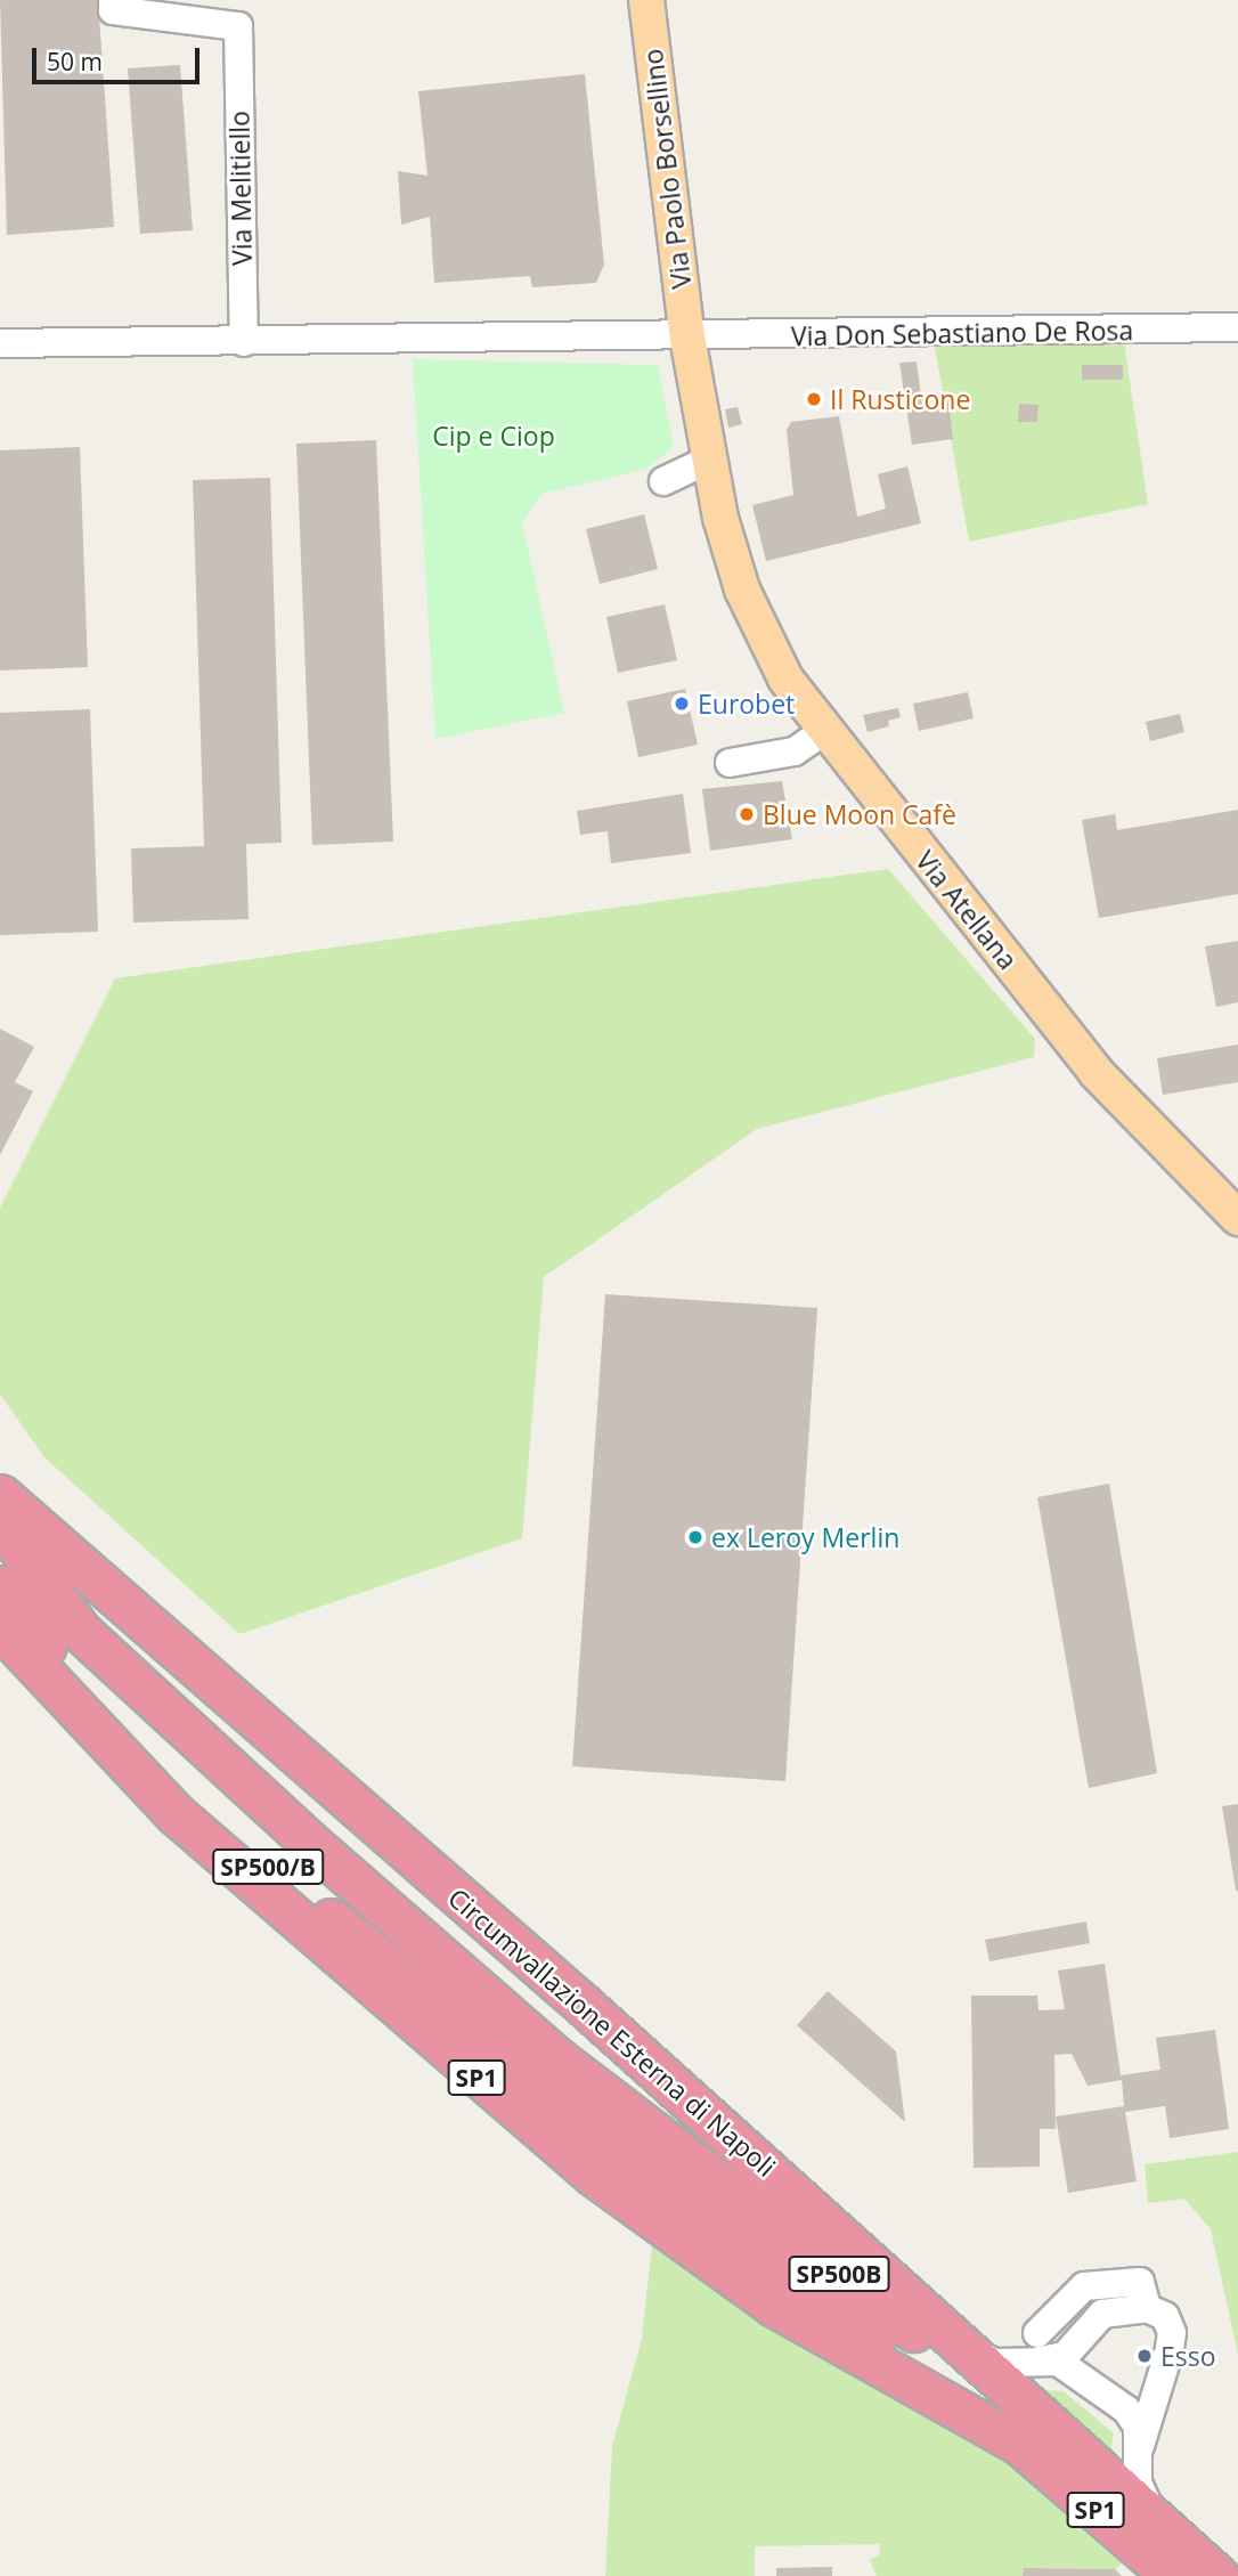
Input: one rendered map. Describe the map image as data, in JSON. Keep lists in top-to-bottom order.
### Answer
{
  "streets": {
    "highway": [
      "SP500/B",
      "Circumvallazione Esterna di Napoli",
      "SP1",
      "SP500B"
    ],
    "main road": ["Via Paolo Borsellino", "Via Atellana"],
    "street": ["Via Melitiello", "Via Don Sebastiano De Rosa"]
  },
  "crossings": [
    ["Via Paolo Borsellino", "Via Don Sebastiano De Rosa"],
    ["Via Paolo Borsellino", "Via Atellana"],
    ["Via Don Sebastiano De Rosa", "Via Atellana"],
    ["SP500/B", "SP500B"],
    ["Circumvallazione Esterna di Napoli", "SP500B"]
  ],
  "parks": ["Cip e Ciop"],
  "places": [
    "Il Rusticone",
    "Eurobet",
    "Blue Moon Cafè",
    "ex Leroy Merlin",
    "Esso"
  ],
  "scale_bar": "50 m"
}
